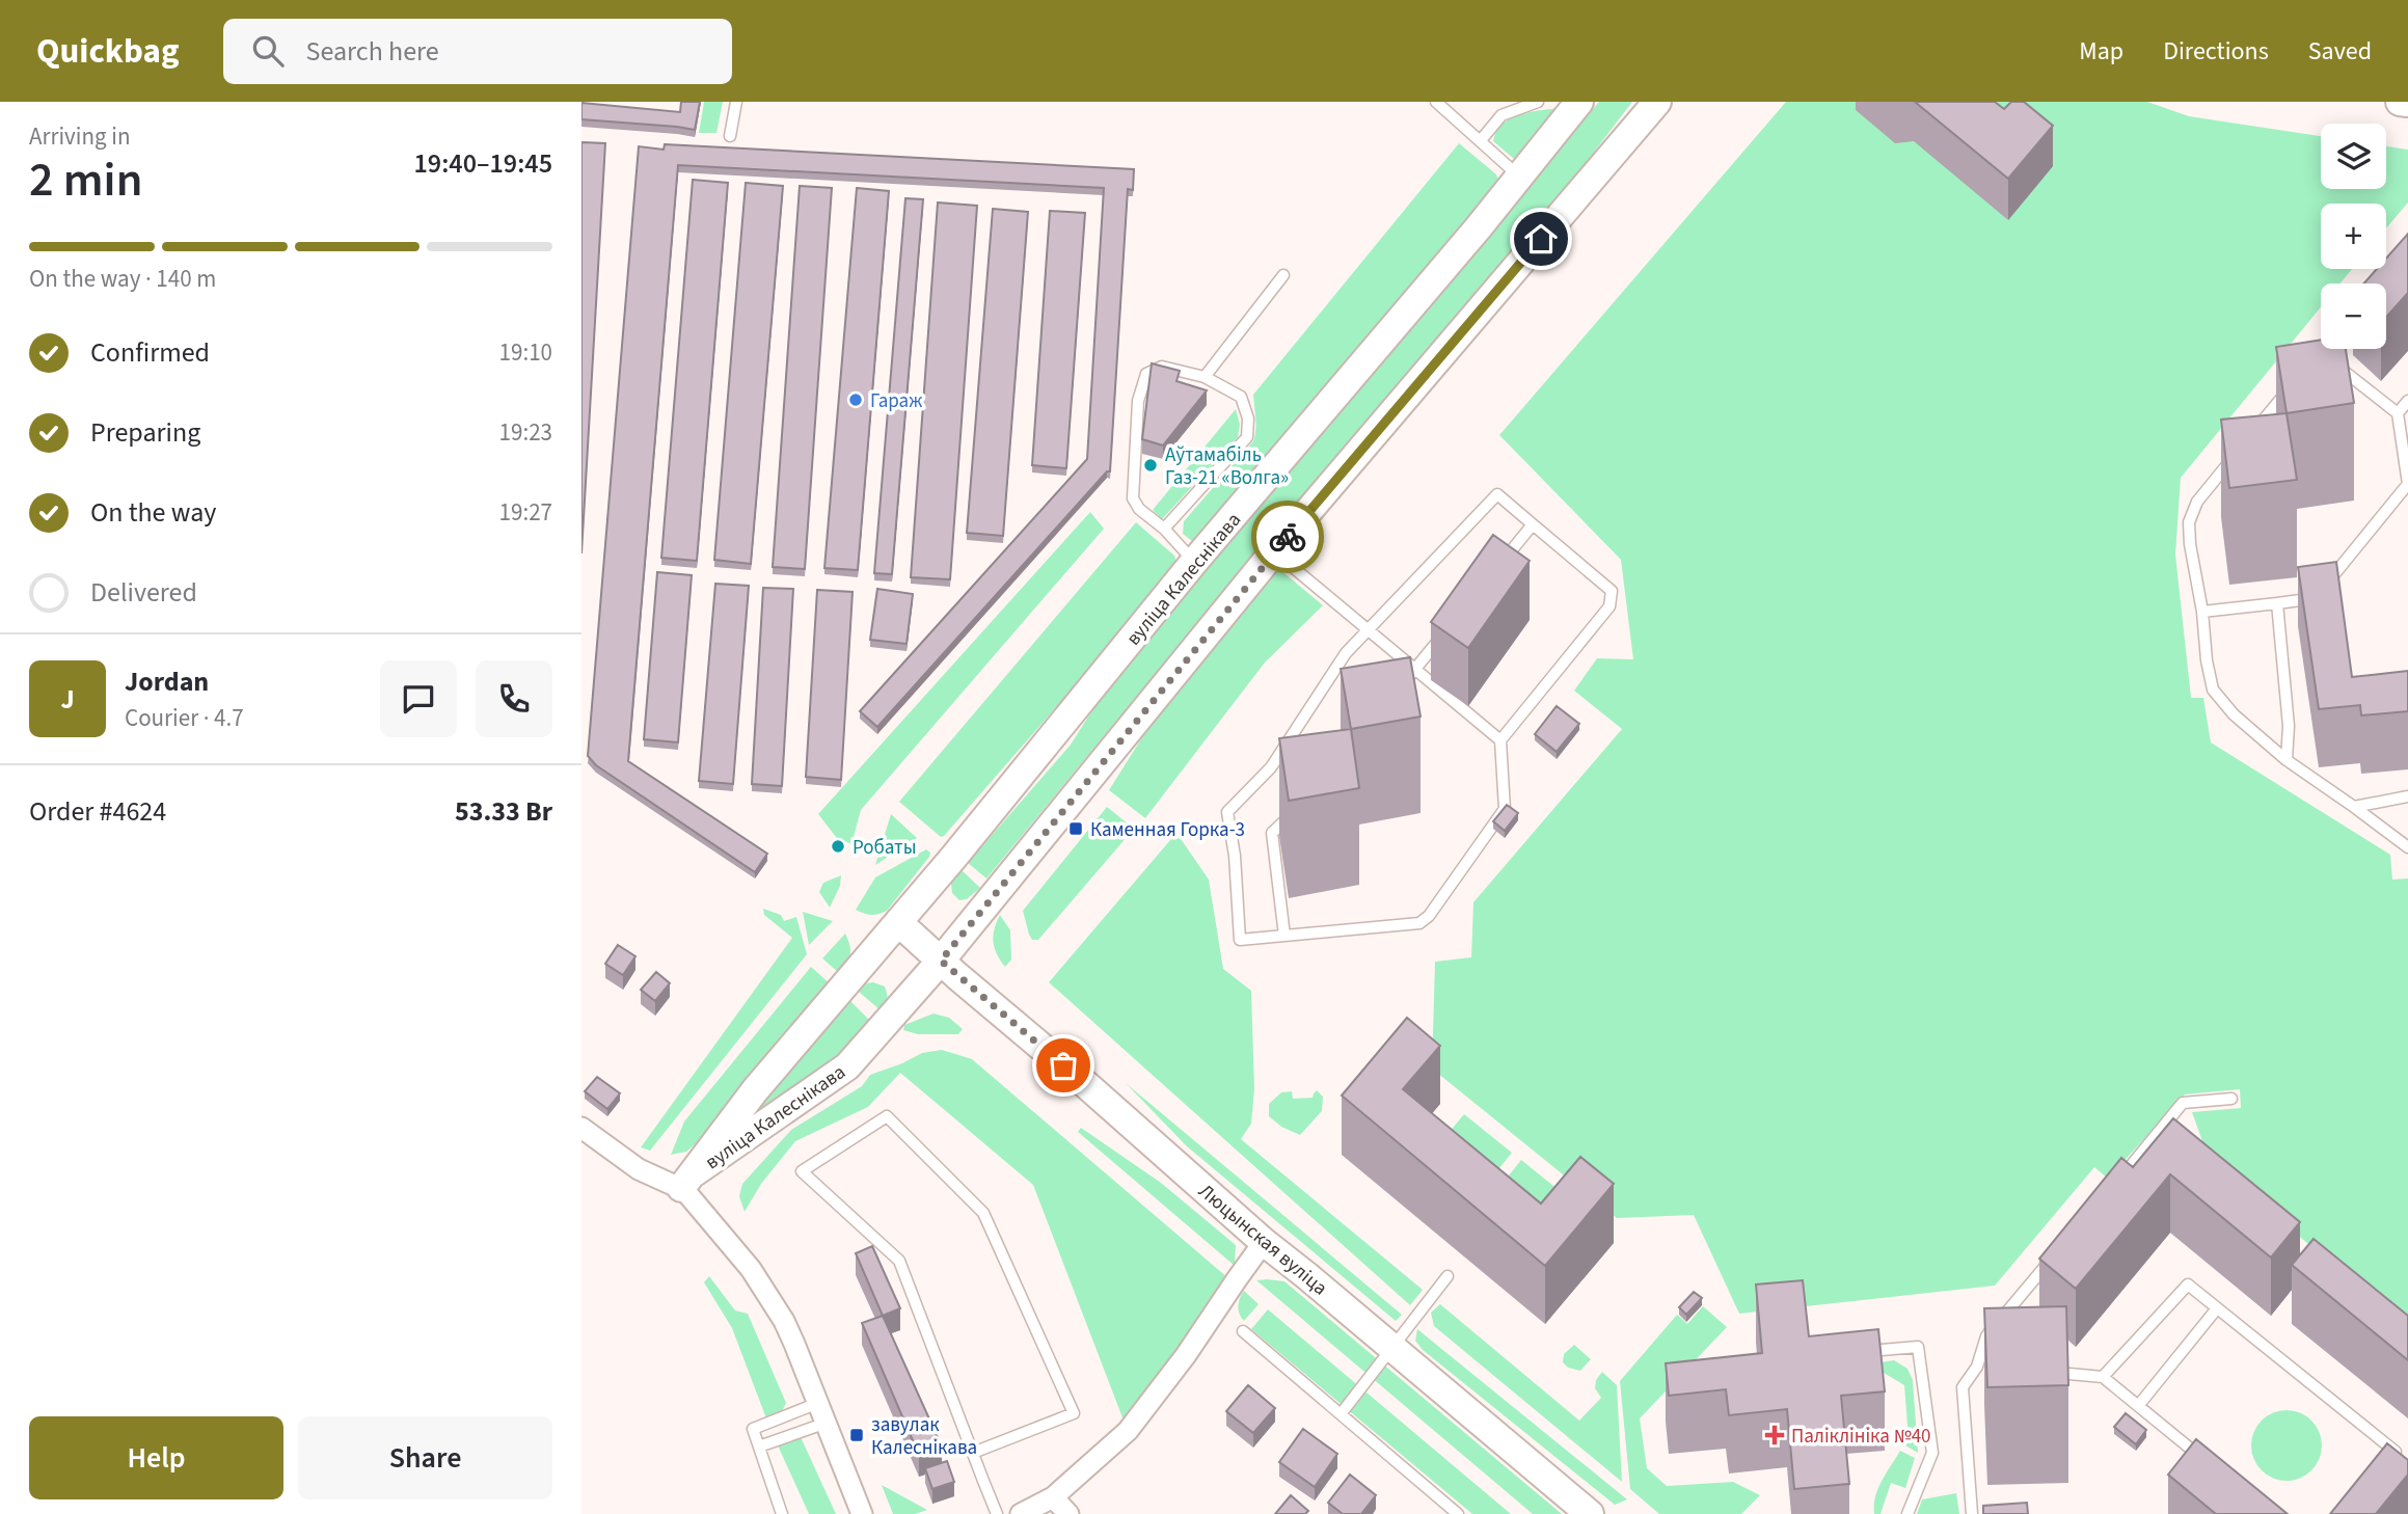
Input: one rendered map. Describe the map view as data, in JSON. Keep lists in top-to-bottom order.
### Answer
{
  "streets": {
    "main road": ["вуліца Калеснікава", "Люцынская вуліца"]
  },
  "crossings": [
    ["вуліца Калеснікава", "Люцынская вуліца"]
  ],
  "places": {
    "other": ["Гараж", "Аўтамабіль Газ-21 «Волга»", "Робаты"],
    "transit": ["Каменная Горка-3", "завулак Калеснікава"],
    "health": ["Паліклініка №40"]
  },
  "page": {
    "header": "Quickbag",
    "search": "Search here",
    "nav": ["Map", "Directions", "Saved"],
    "heading": ["2 min", "Arriving in", "19:40–19:45"],
    "panel": [
      "Jordan",
      "Courier · 4.7",
      "Order #4624",
      "53.33 Br"
    ],
    "map_buttons": ["+", "−"],
    "bar": "On the way · 140 m",
    "list": [
      ["Confirmed", "19:10"],
      ["Preparing", "19:23"],
      ["On the way", "19:27"],
      "Delivered"
    ],
    "round": "J",
    "buttons": ["Help", "Share"]
  }
}
